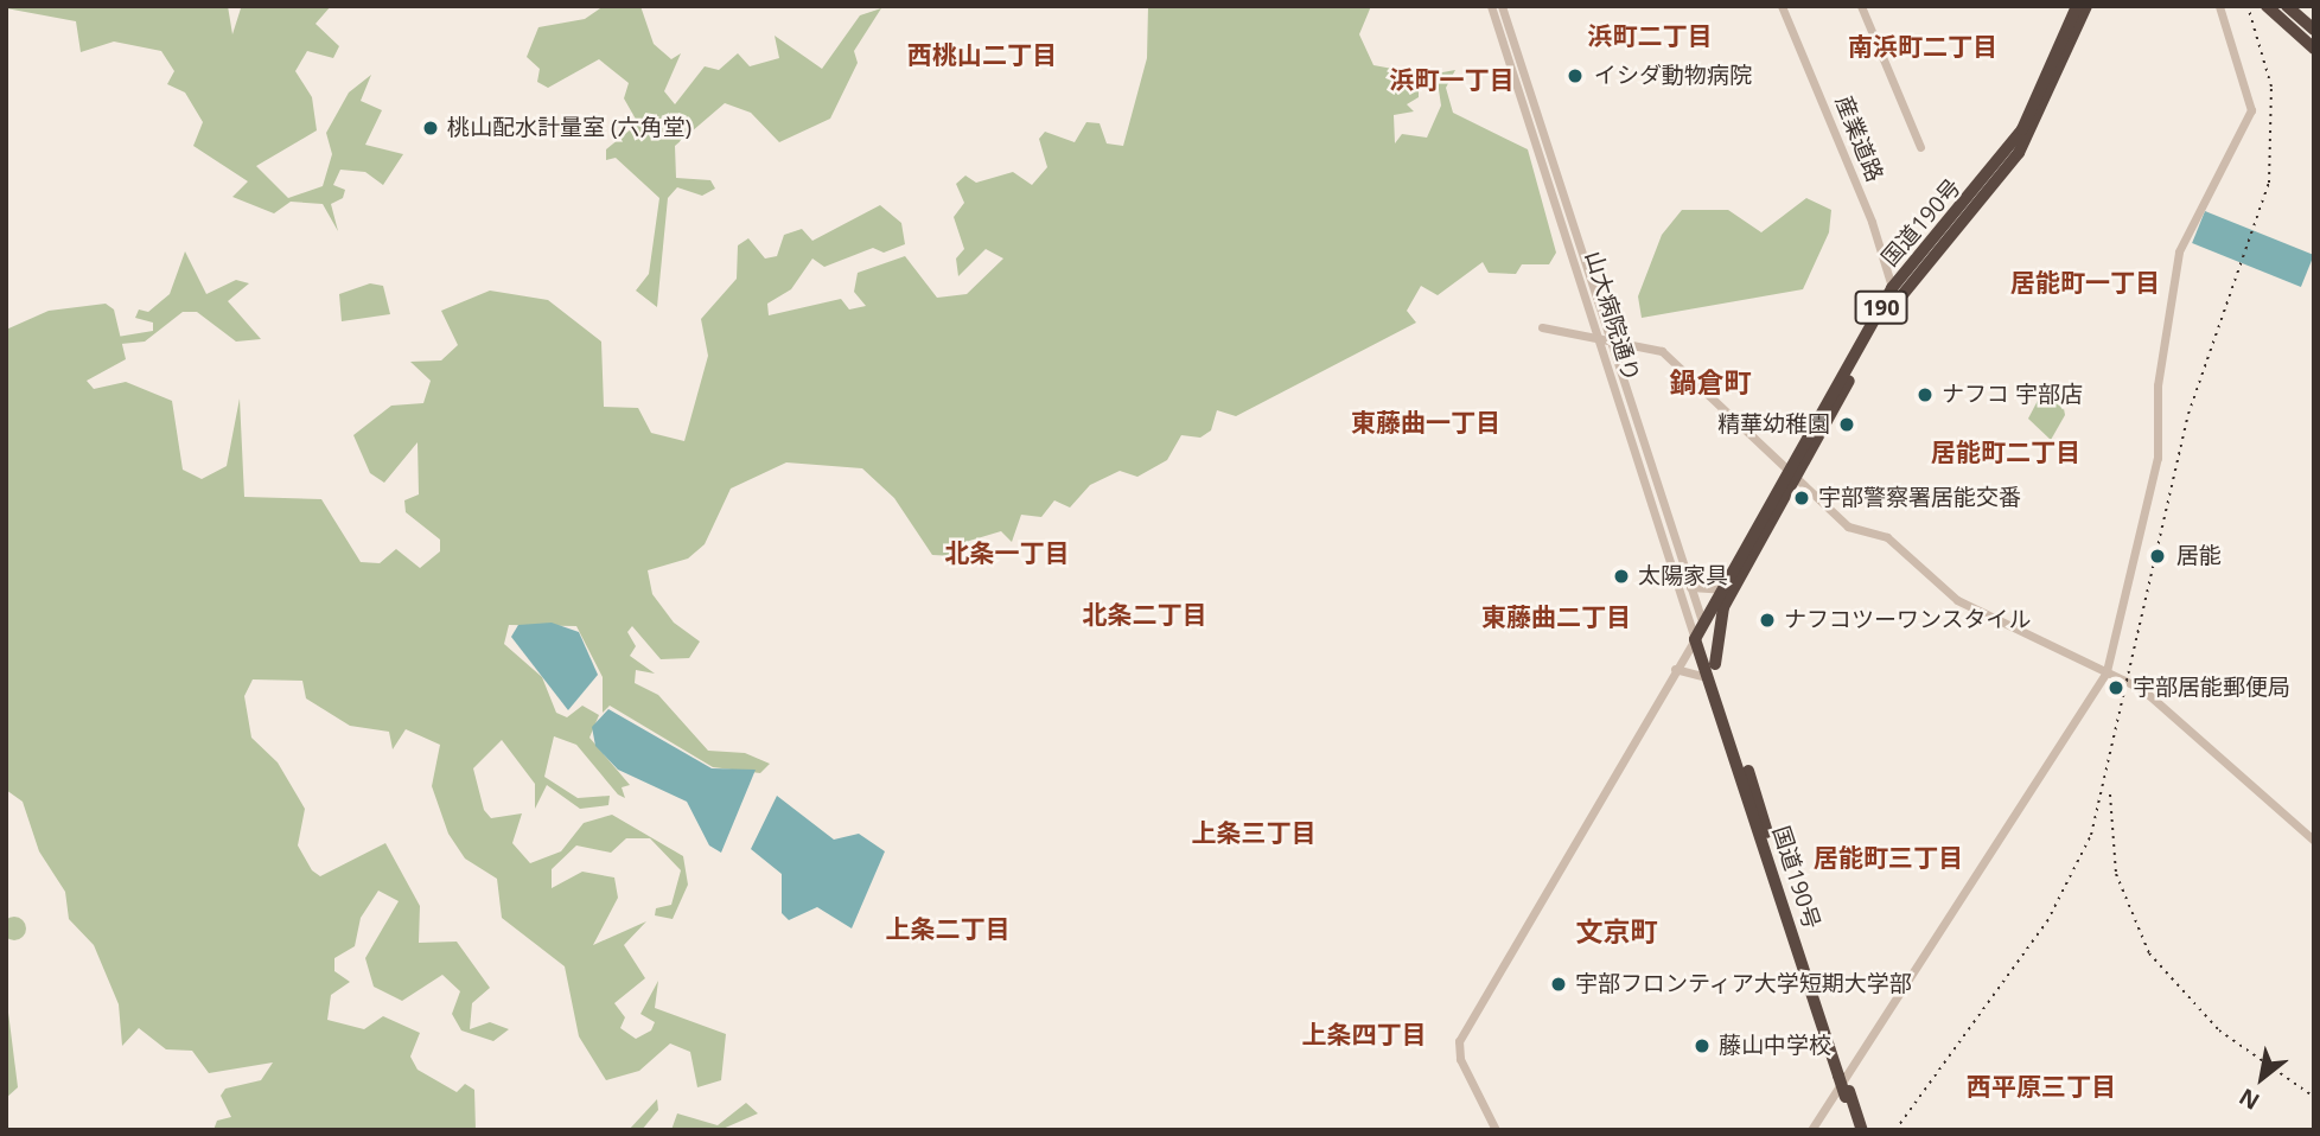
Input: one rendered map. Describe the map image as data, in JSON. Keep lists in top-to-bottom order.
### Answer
{
  "streets": {
    "highway": ["国道190号", "190"],
    "street": ["産業道路", "山大病院通り"]
  },
  "crossings": [
    ["産業道路", "国道190号"],
    ["国道190号", "山大病院通り"]
  ],
  "districts": [
    "浜町二丁目",
    "南浜町二丁目",
    "西桃山二丁目",
    "浜町一丁目",
    "居能町一丁目",
    "鍋倉町",
    "東藤曲一丁目",
    "居能町二丁目",
    "北条一丁目",
    "北条二丁目",
    "東藤曲二丁目",
    "上条三丁目",
    "居能町三丁目",
    "上条二丁目",
    "文京町",
    "上条四丁目",
    "西平原三丁目"
  ],
  "places": [
    "イシダ動物病院",
    "桃山配水計量室 (六角堂)",
    "ナフコ 宇部店",
    "精華幼稚園",
    "宇部警察署居能交番",
    "居能",
    "太陽家具",
    "ナフコツーワンスタイル",
    "宇部居能郵便局",
    "宇部フロンティア大学短期大学部",
    "藤山中学校"
  ],
  "north": "bottom left"
}
